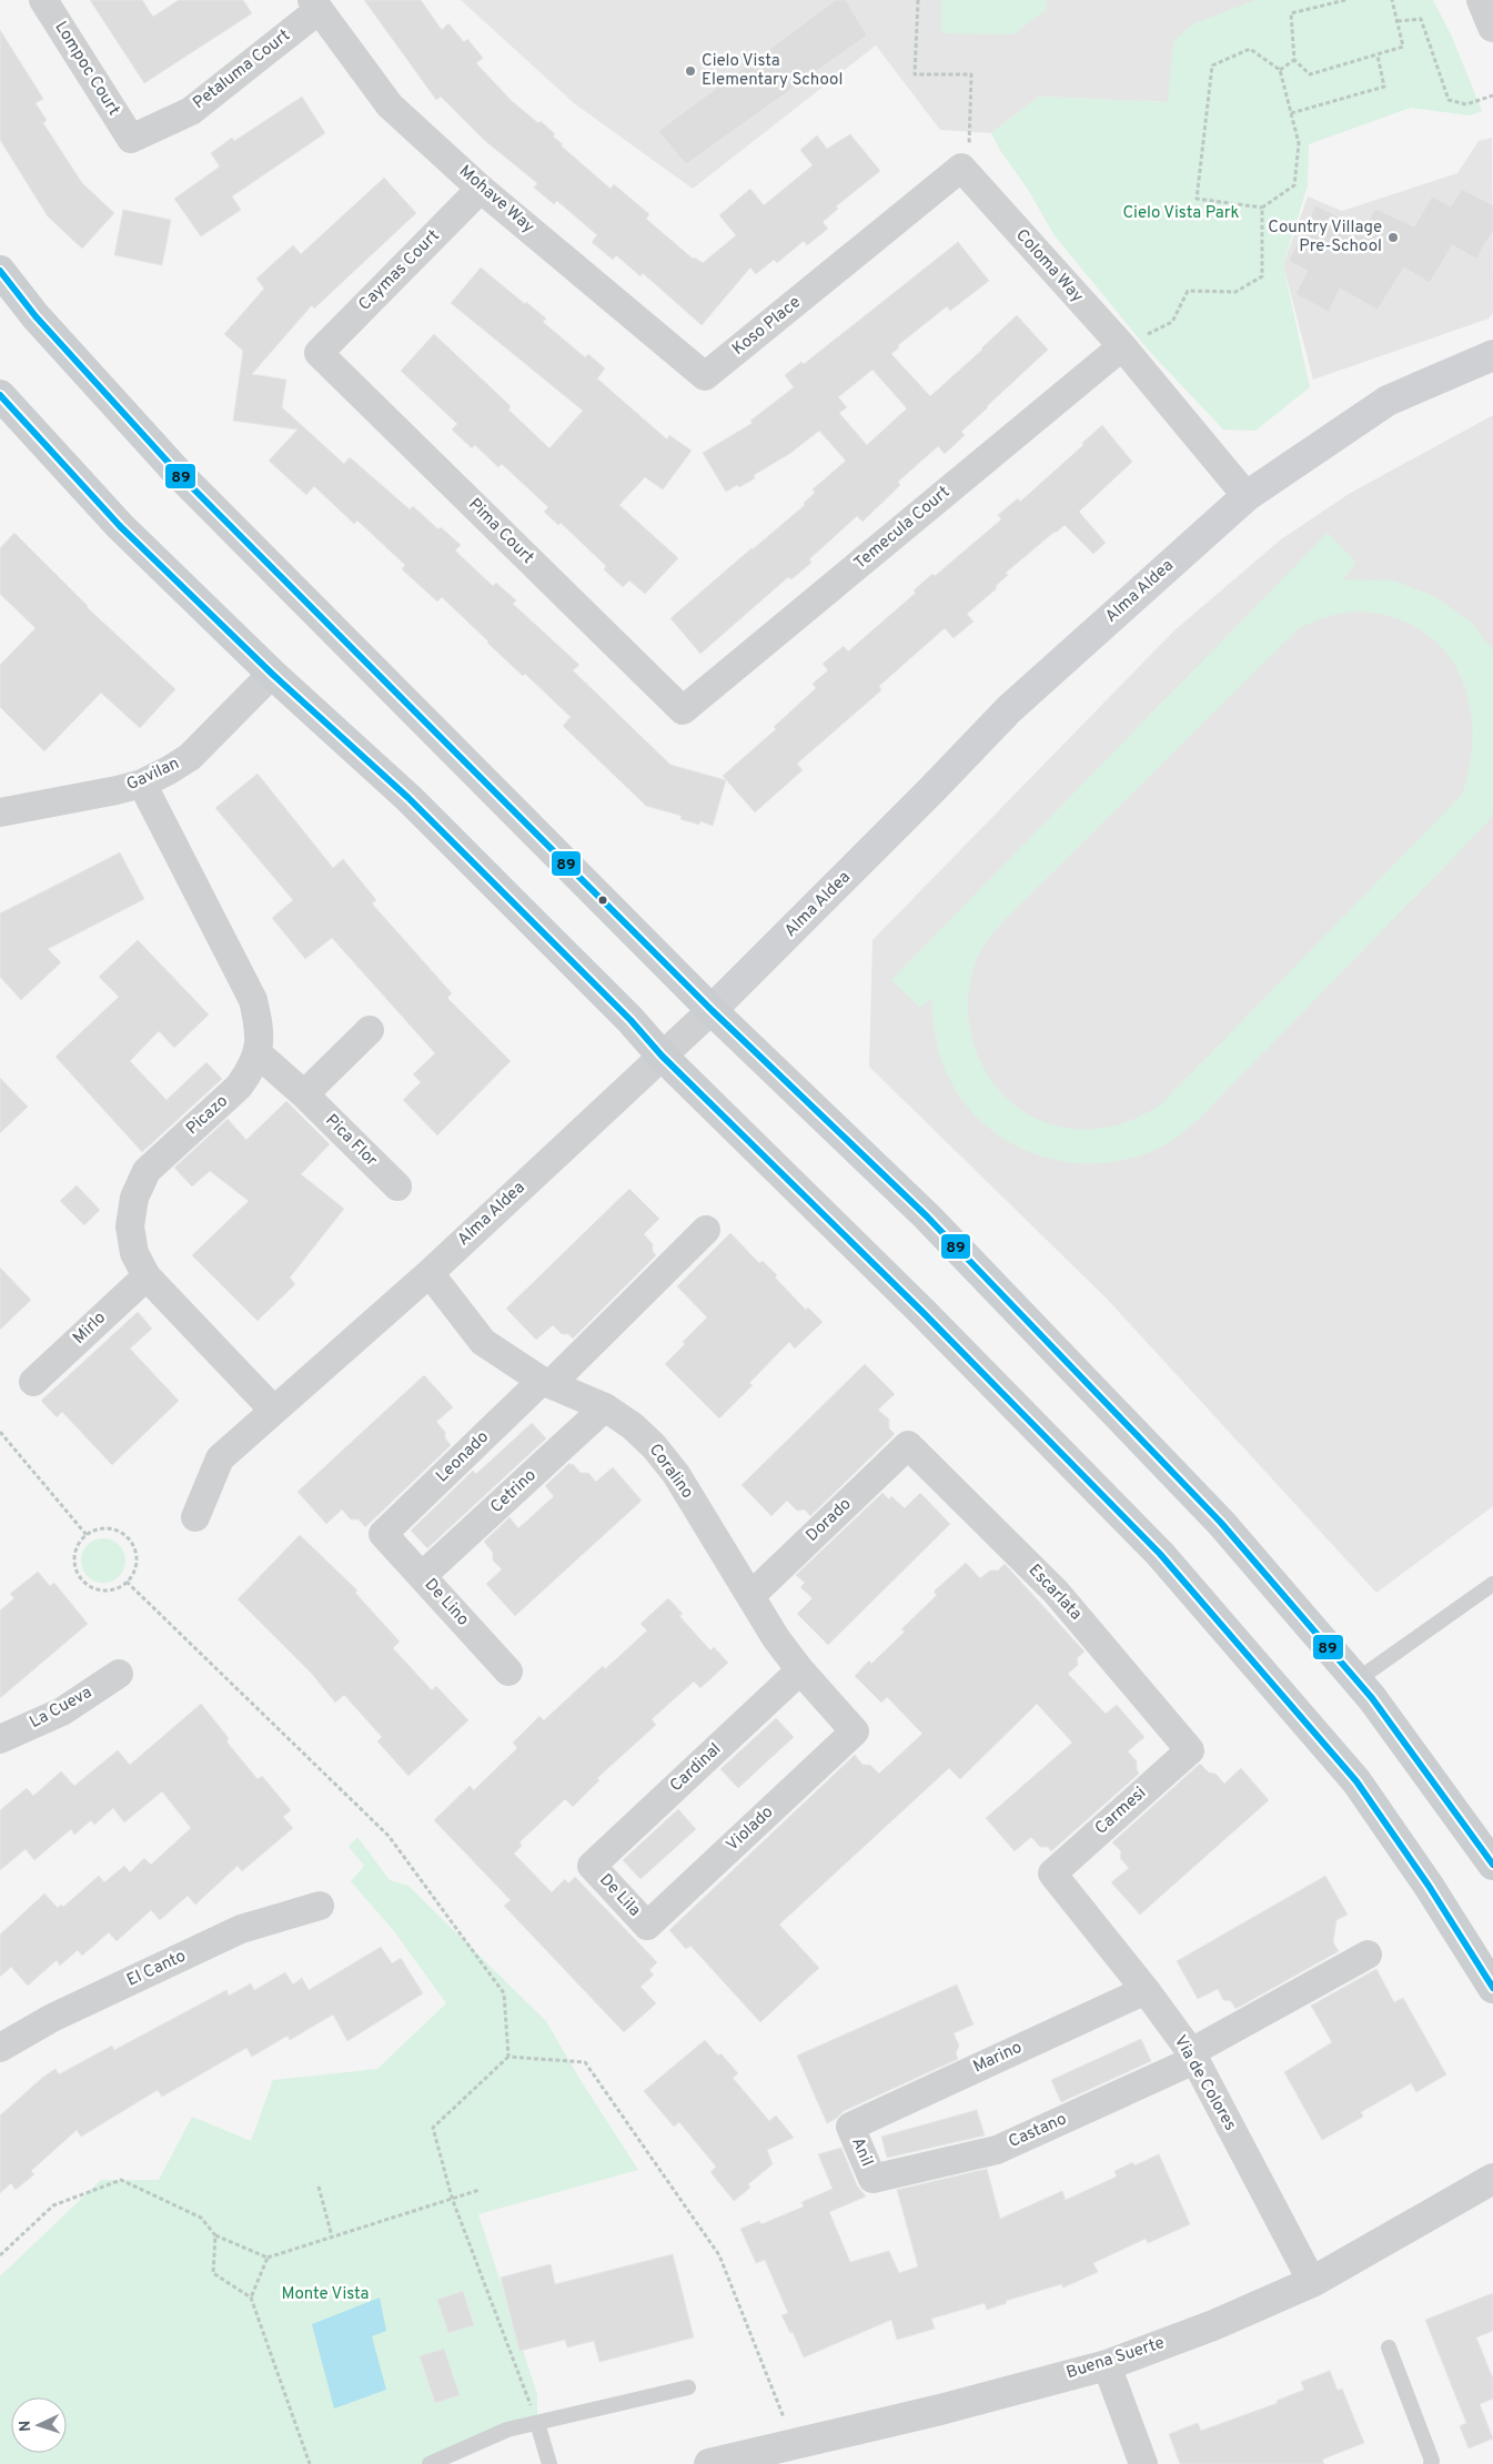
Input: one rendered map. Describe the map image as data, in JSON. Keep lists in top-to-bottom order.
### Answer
{
  "streets": {
    "main road": ["Alma Aldea"],
    "street": [
      "Lompoc Court",
      "Petaluma Court",
      "Mohave Way",
      "Coloma Way",
      "Caymas Court",
      "Koso Place",
      "Temecula Court",
      "Pima Court",
      "Gavilan",
      "Picazo",
      "Pica Flor",
      "Mirlo",
      "Leonado",
      "Coralino",
      "Cetrino",
      "Dorado",
      "Escarlata",
      "De Lino",
      "La Cueva",
      "Cardinal",
      "Carmesi",
      "Violado",
      "De Lila",
      "El Canto",
      "Marino",
      "Via de Colores",
      "Castano",
      "Anil",
      "Buena Suerte"
    ]
  },
  "crossings": [
    ["Lompoc Court", "Petaluma Court"],
    ["Petaluma Court", "Mohave Way"],
    ["Mohave Way", "Caymas Court"],
    ["Mohave Way", "Koso Place"],
    ["Coloma Way", "Koso Place"],
    ["Coloma Way", "Temecula Court"],
    ["Coloma Way", "Alma Aldea"],
    ["Caymas Court", "Pima Court"],
    ["Temecula Court", "Pima Court"],
    ["Alma Aldea", "Picazo"],
    ["Alma Aldea", "Coralino"],
    ["Gavilan", "Picazo"],
    ["Picazo", "Pica Flor"],
    ["Picazo", "Mirlo"],
    ["Leonado", "Coralino"],
    ["Leonado", "De Lino"],
    ["Coralino", "Cetrino"],
    ["Coralino", "Dorado"],
    ["Coralino", "Cardinal"],
    ["Coralino", "Violado"],
    ["Cetrino", "De Lino"],
    ["Dorado", "Escarlata"],
    ["Escarlata", "Carmesi"],
    ["Cardinal", "De Lila"],
    ["Carmesi", "Via de Colores"],
    ["Violado", "De Lila"],
    ["Marino", "Via de Colores"],
    ["Marino", "Anil"],
    ["Via de Colores", "Castano"],
    ["Via de Colores", "Buena Suerte"],
    ["Castano", "Anil"]
  ],
  "parks": ["Cielo Vista Park", "Monte Vista"],
  "places": ["Cielo Vista Elementary School", "Country Village Pre-School"],
  "lines": ["transit line 89"],
  "north": "left"
}
